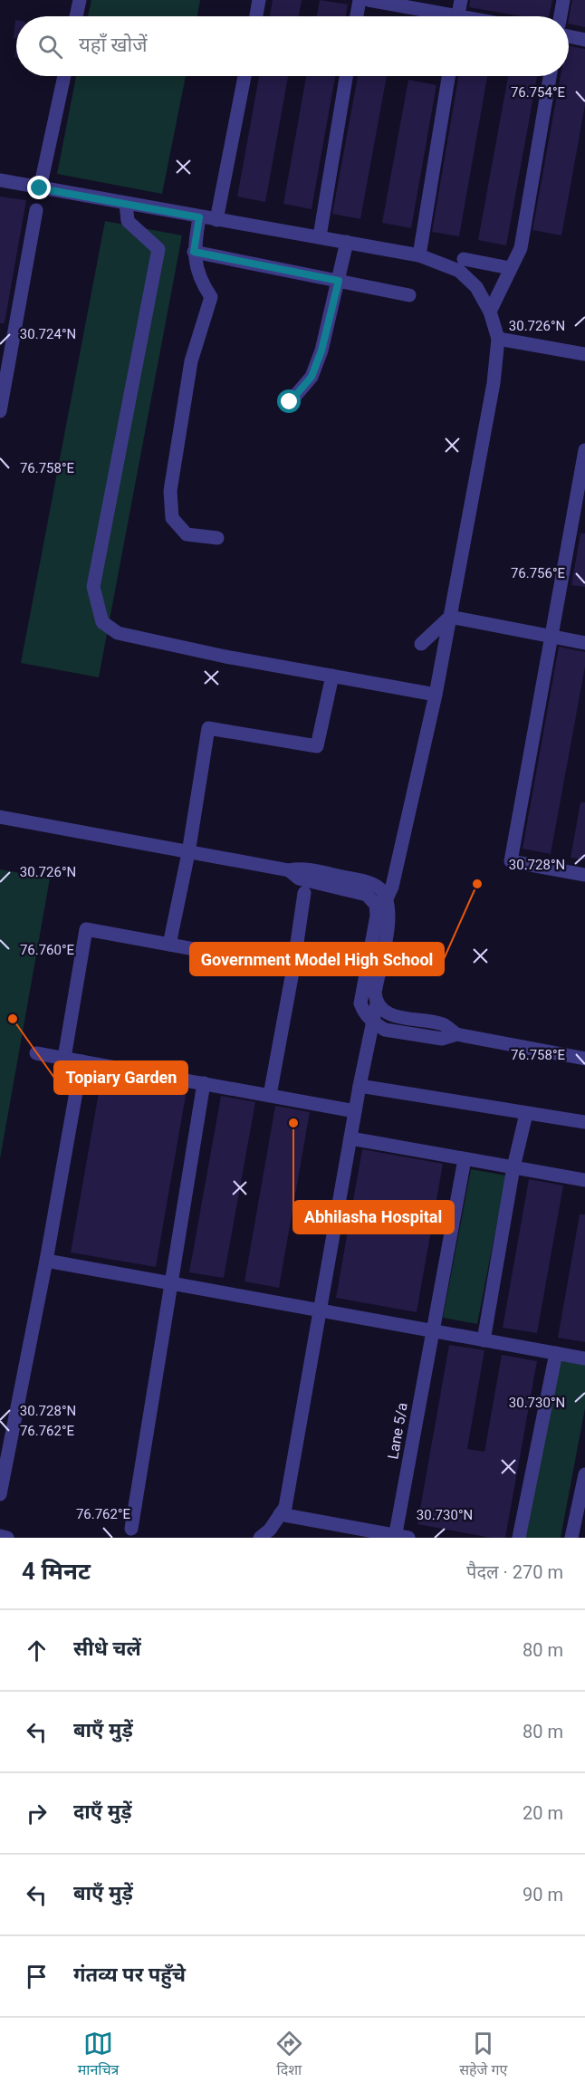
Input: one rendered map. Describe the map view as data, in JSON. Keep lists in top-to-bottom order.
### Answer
{
  "streets": {
    "street": ["Lane 5/a"]
  },
  "places": ["Government Model High School", "Topiary Garden", "Abhilasha Hospital"],
  "page": {
    "search": "यहाँ खोजें",
    "heading": ["4 मिनट", "पैदल · 270 m"],
    "list": [
      ["सीधे चलें", "80 m"],
      ["बाएँ मुड़ें", "80 m"],
      ["दाएँ मुड़ें", "20 m"],
      ["बाएँ मुड़ें", "90 m"],
      "गंतव्य पर पहुँचे"
    ],
    "nav": ["मानचित्र", "दिशा", "सहेजे गए"]
  },
  "coordinates": [
    "76.754°E",
    "30.726°N",
    "30.724°N",
    "76.758°E",
    "76.756°E",
    "30.728°N",
    "76.760°E",
    "30.730°N",
    "76.762°E"
  ]
}
